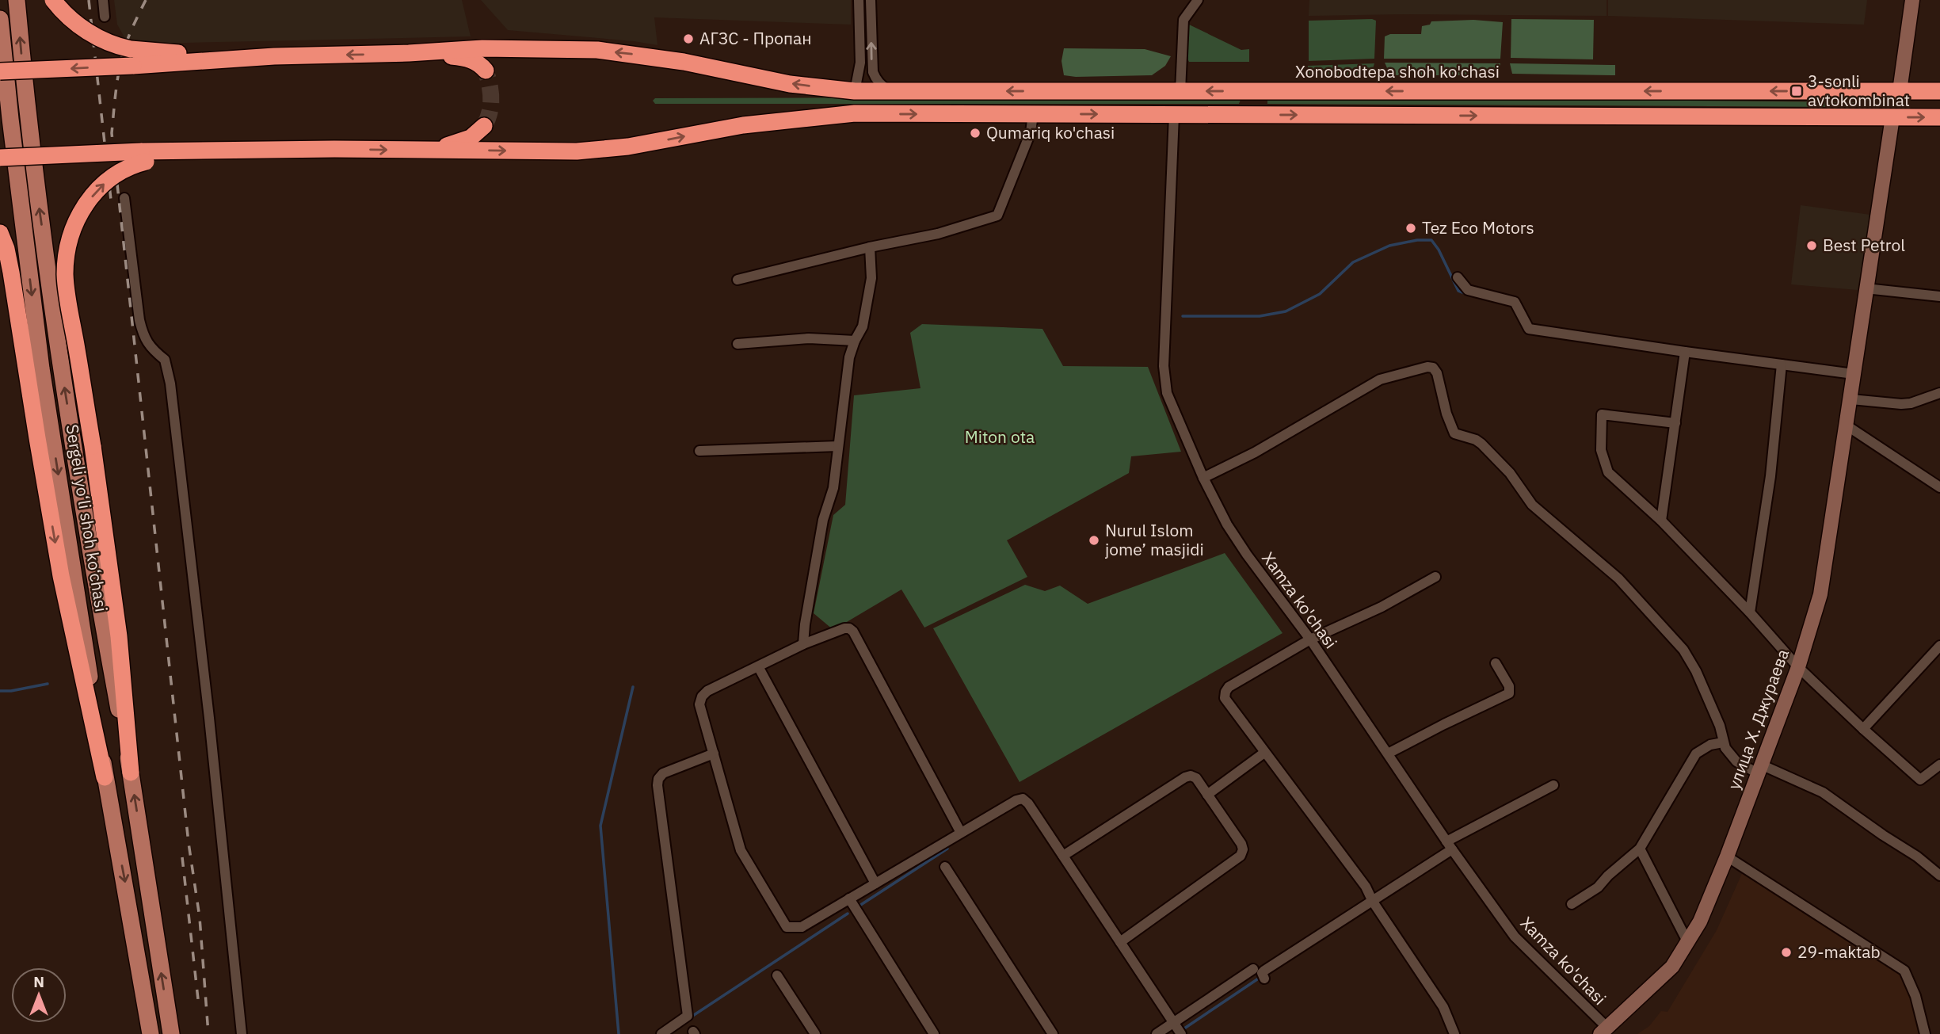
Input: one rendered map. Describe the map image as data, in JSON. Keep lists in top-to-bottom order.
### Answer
{
  "streets": {
    "highway": ["Xonobodtepa shoh ko'chasi"],
    "main road": ["Sergeli yo‘li shoh ko‘chasi"],
    "street": ["Xamza ko'chasi", "улица Х. Джураева"]
  },
  "crossings": [
    ["Xamza ko'chasi", "улица Х. Джураева"]
  ],
  "parks": ["Miton ota"],
  "places": {
    "other": [
      "АГЗС - Пропан",
      "Qumariq ko'chasi",
      "Tez Eco Motors",
      "Best Petrol",
      "Nurul Islom jome’ masjidi",
      "29-maktab"
    ],
    "transit": ["3-sonli avtokombinat"]
  },
  "north": "top"
}
